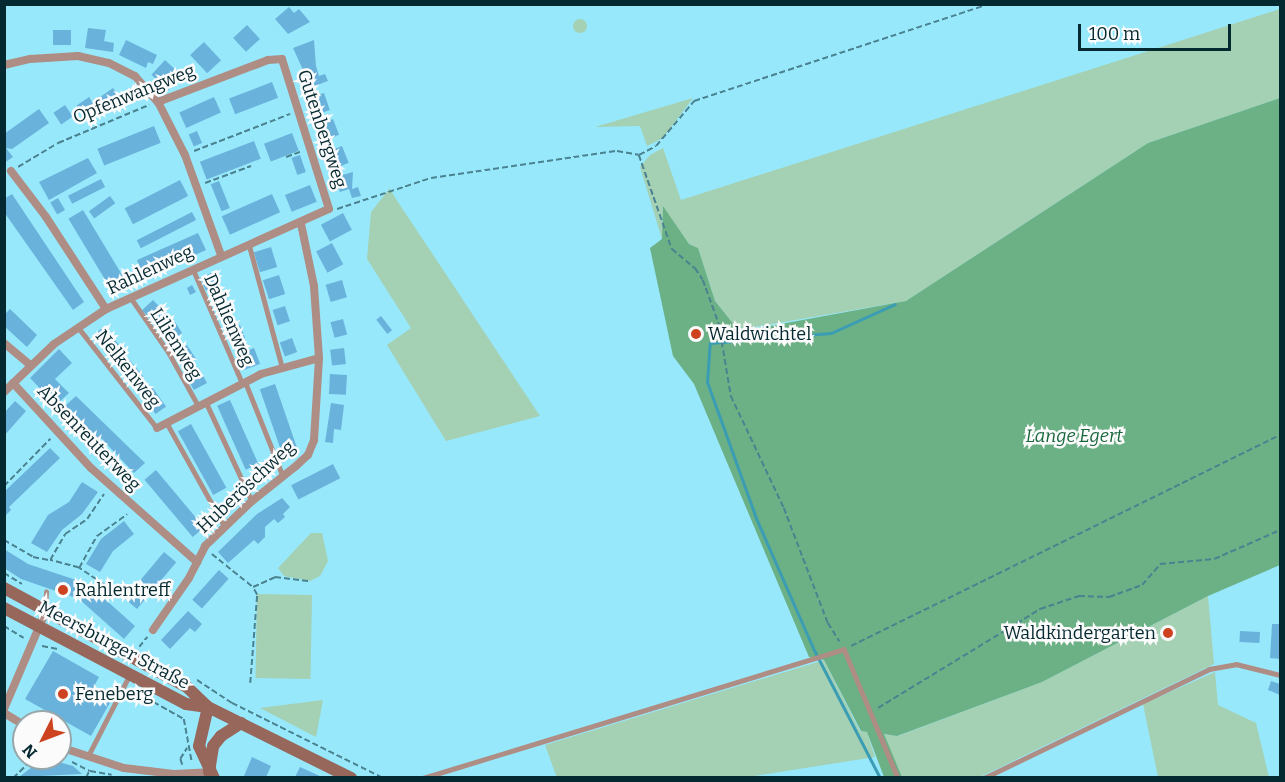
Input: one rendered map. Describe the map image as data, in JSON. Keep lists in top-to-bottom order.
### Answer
{
  "streets": {
    "street": [
      "Opfenwangweg",
      "Gutenbergweg",
      "Rahlenweg",
      "Absenreuterweg",
      "Huberöschweg",
      "Meersburger Straße"
    ],
    "lane": ["Dahlienweg", "Lilienweg", "Nelkenweg"]
  },
  "crossings": [
    ["Opfenwangweg", "Gutenbergweg"],
    ["Gutenbergweg", "Rahlenweg"],
    ["Rahlenweg", "Dahlienweg"],
    ["Rahlenweg", "Lilienweg"],
    ["Rahlenweg", "Nelkenweg"],
    ["Rahlenweg", "Absenreuterweg"],
    ["Rahlenweg", "Huberöschweg"],
    ["Dahlienweg", "Huberöschweg"],
    ["Lilienweg", "Huberöschweg"],
    ["Nelkenweg", "Huberöschweg"],
    ["Absenreuterweg", "Huberöschweg"]
  ],
  "parks": ["Lange Egert"],
  "places": [
    "Waldwichtel",
    "Rahlentreff",
    "Waldkindergarten",
    "Feneberg"
  ],
  "scale_bar": "100 m",
  "north": "bottom left"
}
